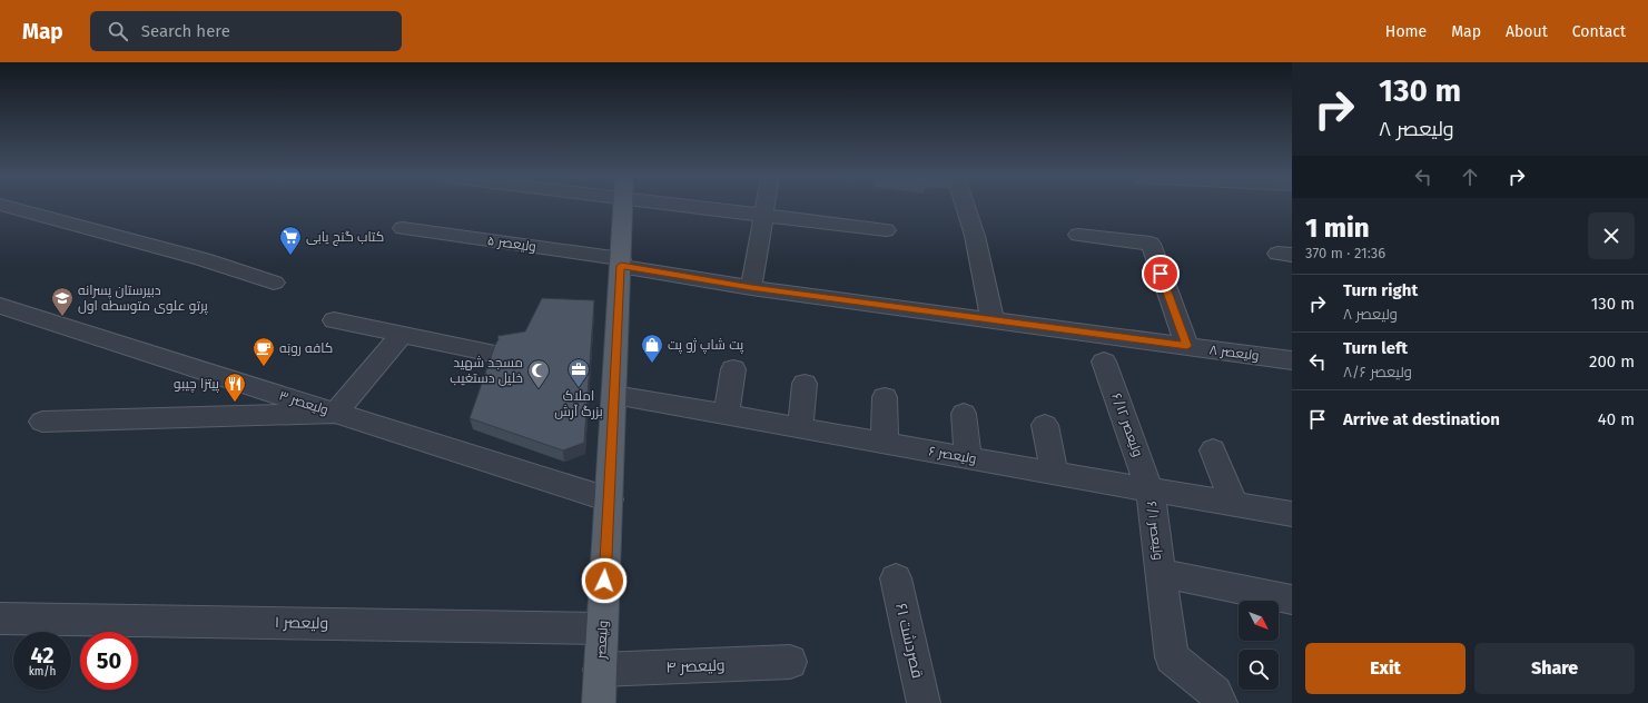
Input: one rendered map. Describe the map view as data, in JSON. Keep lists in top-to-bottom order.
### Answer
{
  "streets": {
    "main road": ["ولیعصر"],
    "street": [
      "۵ ولیعصر",
      "۸ ولیعصر",
      "۳ ولیعصر",
      "۶/۱۲ ولیعصر",
      "۶ ولیعصر",
      "۶/۱ ولیعصر",
      "۱ ولیعصر",
      "۶۱ قصردشت",
      "۴ ولیعصر"
    ]
  },
  "crossings": [
    ["۵ ولیعصر", "۸ ولیعصر"],
    ["۵ ولیعصر", "ولیعصر"],
    ["۸ ولیعصر", "ولیعصر"],
    ["۳ ولیعصر", "ولیعصر"],
    ["۶/۱۲ ولیعصر", "۶ ولیعصر"],
    ["۶/۱۲ ولیعصر", "۶/۱ ولیعصر"],
    ["۶ ولیعصر", "۶/۱ ولیعصر"],
    ["۶ ولیعصر", "ولیعصر"],
    ["۱ ولیعصر", "ولیعصر"],
    ["ولیعصر", "۴ ولیعصر"]
  ],
  "places": {
    "supermarket": ["کتاب گنج یابی"],
    "school or university": ["دبیرستان پسرانه پرتو علوی متوسطه اول"],
    "shop": ["پت شاپ ژو پت"],
    "cafe": ["کافه روبَه"],
    "office": ["املاک بزرگ آرش"],
    "mosque": ["مسجد شهید خلیل دستغیب"],
    "restaurant": ["پیتزا چیبو"]
  },
  "north": "bottom right",
  "page": {
    "header": "Map",
    "search": "Search here",
    "nav": [
      "Home",
      "Map",
      "About",
      "Contact"
    ],
    "turn": ["130 m", "۸ ولیعصر"],
    "heading": ["1 min", "370 m · 21:36"],
    "list": [
      {
        "name": "Turn right",
        "note": "۸ ولیعصر",
        "value": "130 m"
      },
      {
        "name": "Turn left",
        "note": "۸/۶ ولیعصر",
        "value": "200 m"
      },
      {
        "name": "Arrive at destination",
        "value": "40 m"
      }
    ],
    "speed": "42 km/h",
    "limit": "50",
    "buttons": ["Exit", "Share"]
  }
}
